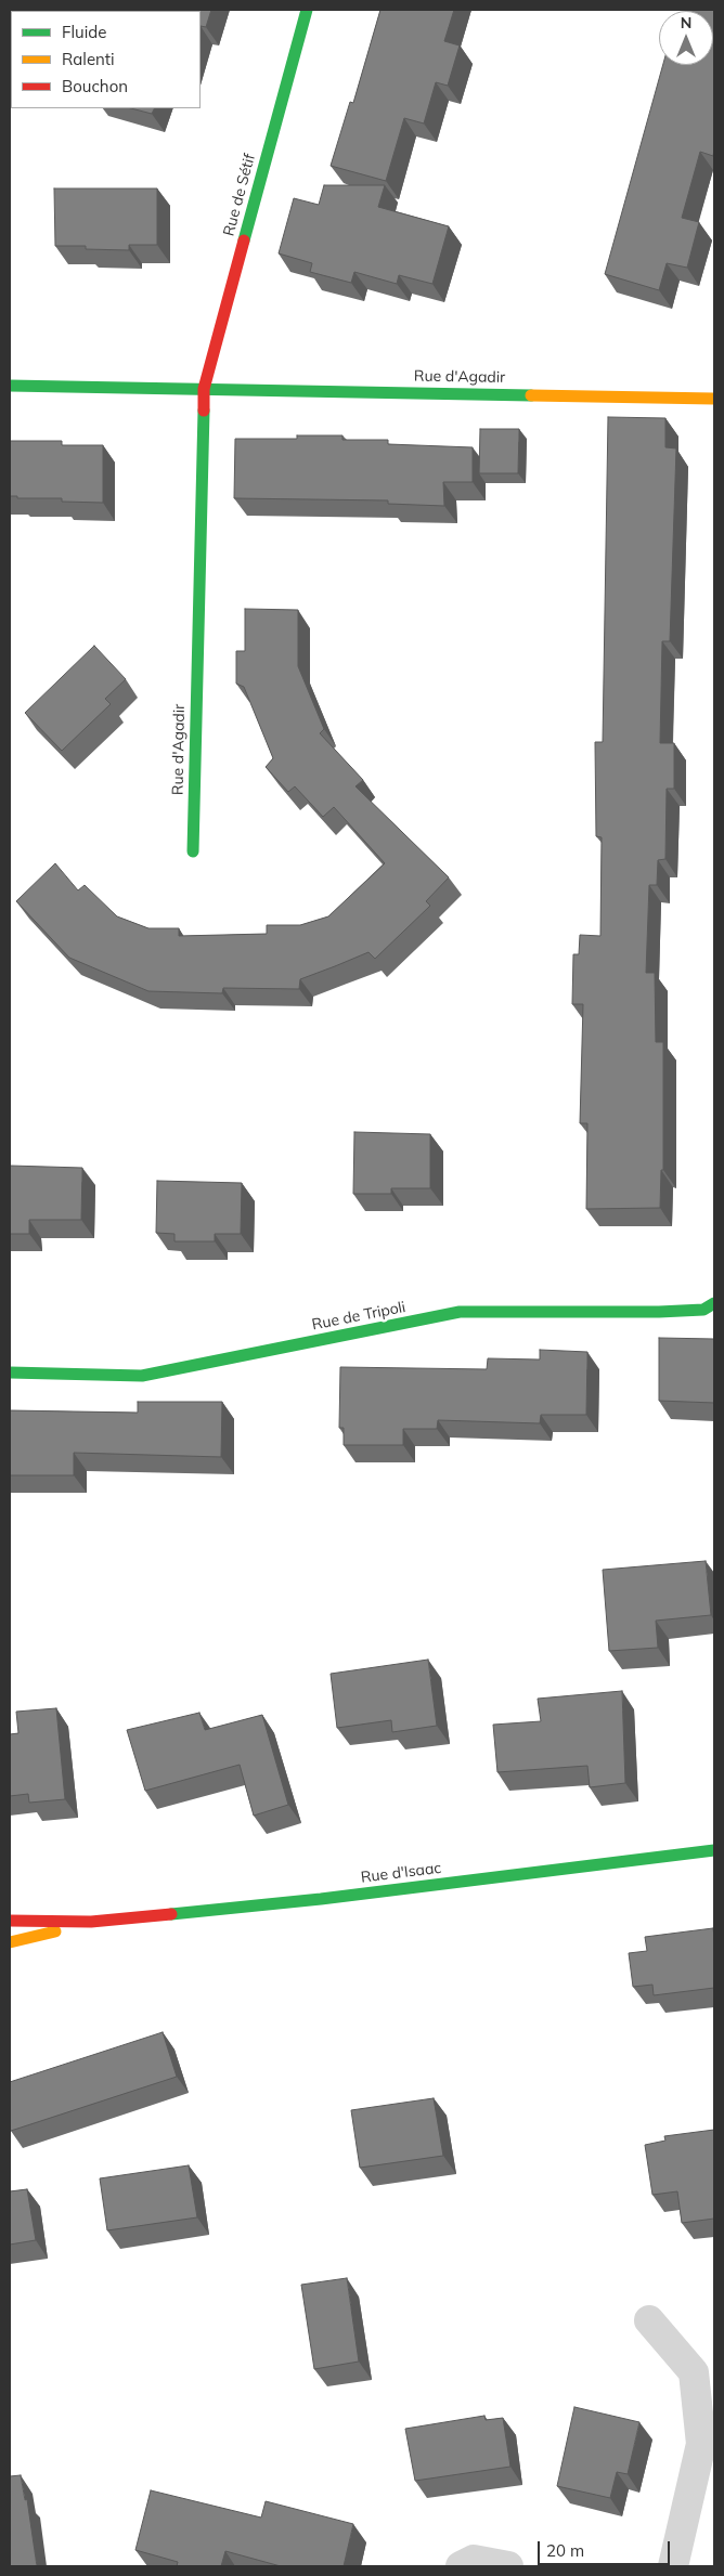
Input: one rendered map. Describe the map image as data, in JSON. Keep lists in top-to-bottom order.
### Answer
{
  "streets": {
    "street": [
      "Rue de Sétif",
      "Rue d'Agadir",
      "Rue de Tripoli",
      "Rue d'Isaac"
    ]
  },
  "crossings": [
    ["Rue de Sétif", "Rue d'Agadir"]
  ],
  "legend": ["Fluide", "Ralenti", "Bouchon"],
  "scale_bar": "20 m",
  "north": "top"
}
